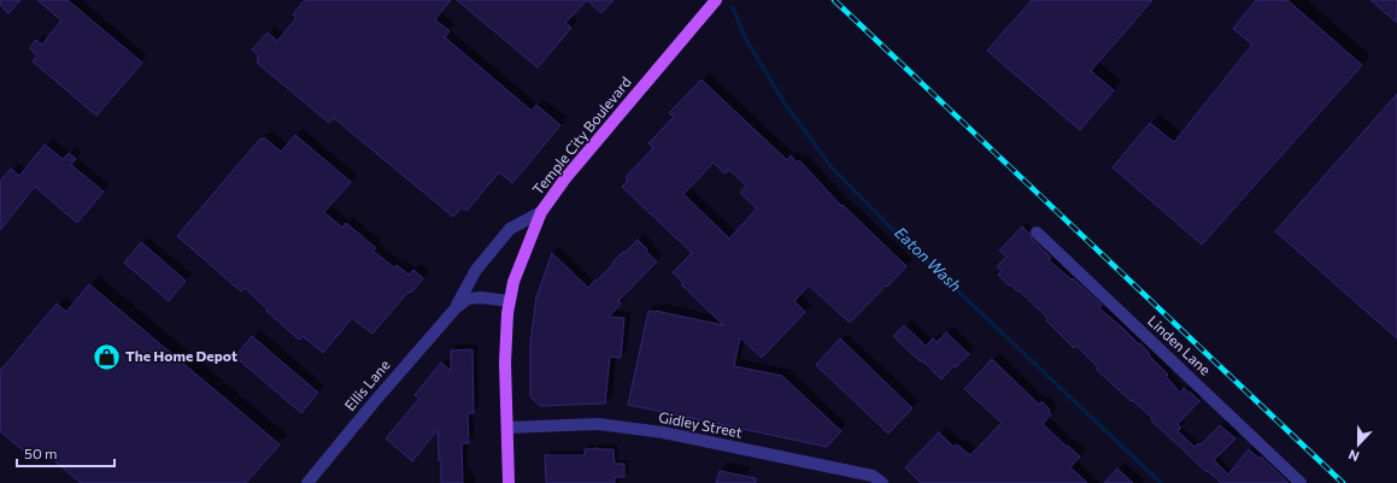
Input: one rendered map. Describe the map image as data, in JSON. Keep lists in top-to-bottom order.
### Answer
{
  "streets": {
    "main road": ["Temple City Boulevard"],
    "street": ["Linden Lane", "Ellis Lane", "Gidley Street"]
  },
  "crossings": [
    ["Temple City Boulevard", "Ellis Lane"],
    ["Temple City Boulevard", "Gidley Street"]
  ],
  "water": ["Eaton Wash"],
  "places": {
    "shop": ["The Home Depot"]
  },
  "scale_bar": "50 m",
  "north": "bottom"
}
